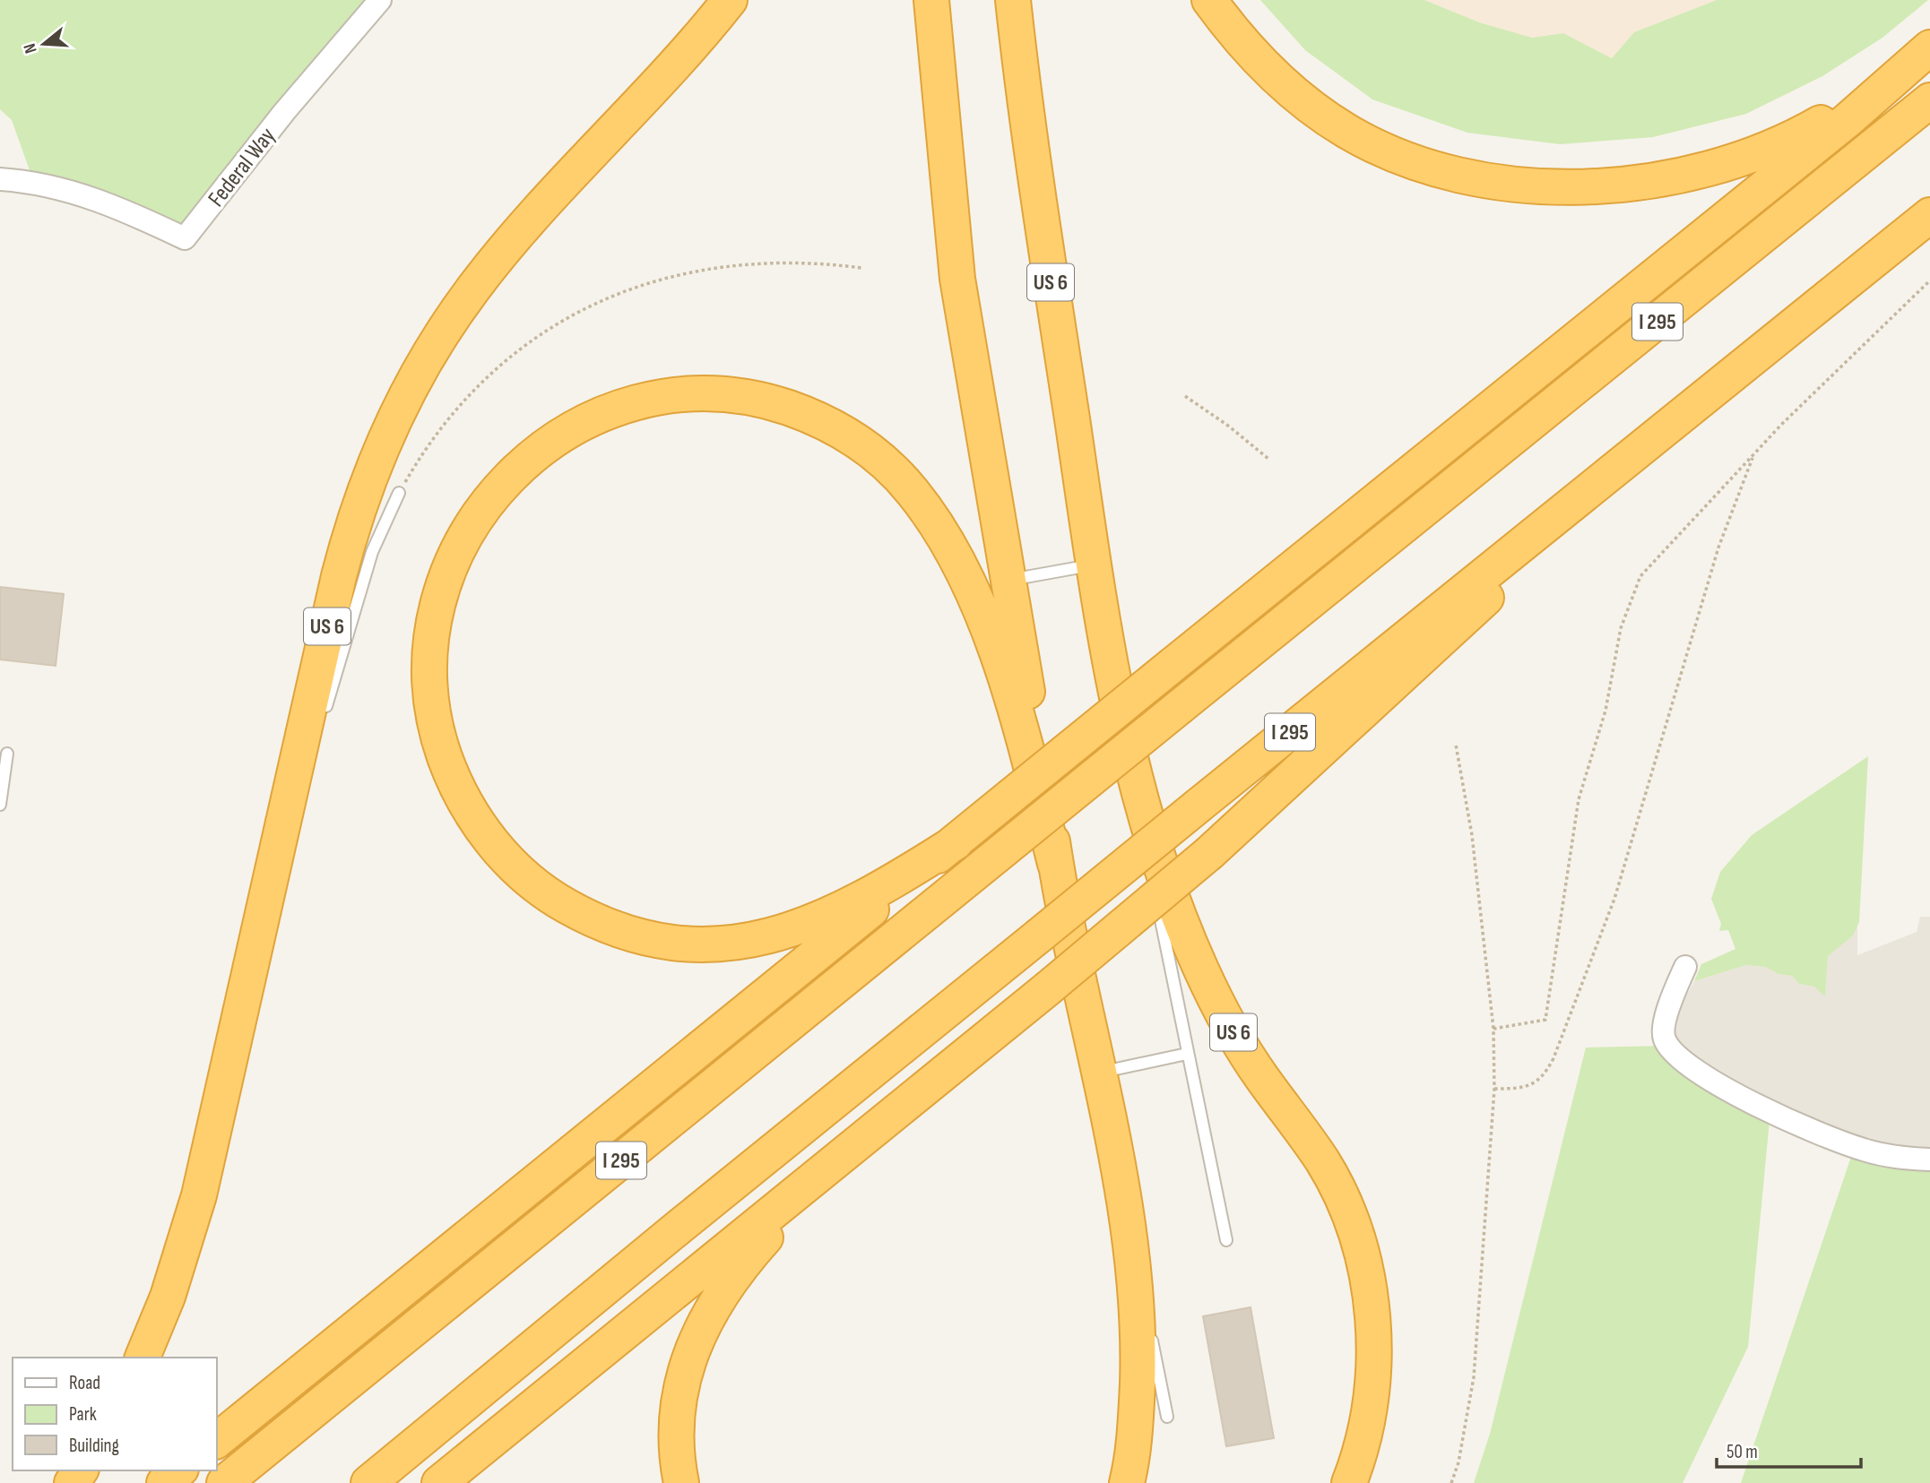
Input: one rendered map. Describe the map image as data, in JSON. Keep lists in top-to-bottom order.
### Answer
{
  "streets": {
    "highway": ["US 6", "I 295"],
    "street": ["Federal Way"]
  },
  "legend": ["Road", "Park", "Building"],
  "scale_bar": "50 m",
  "north": "left"
}
